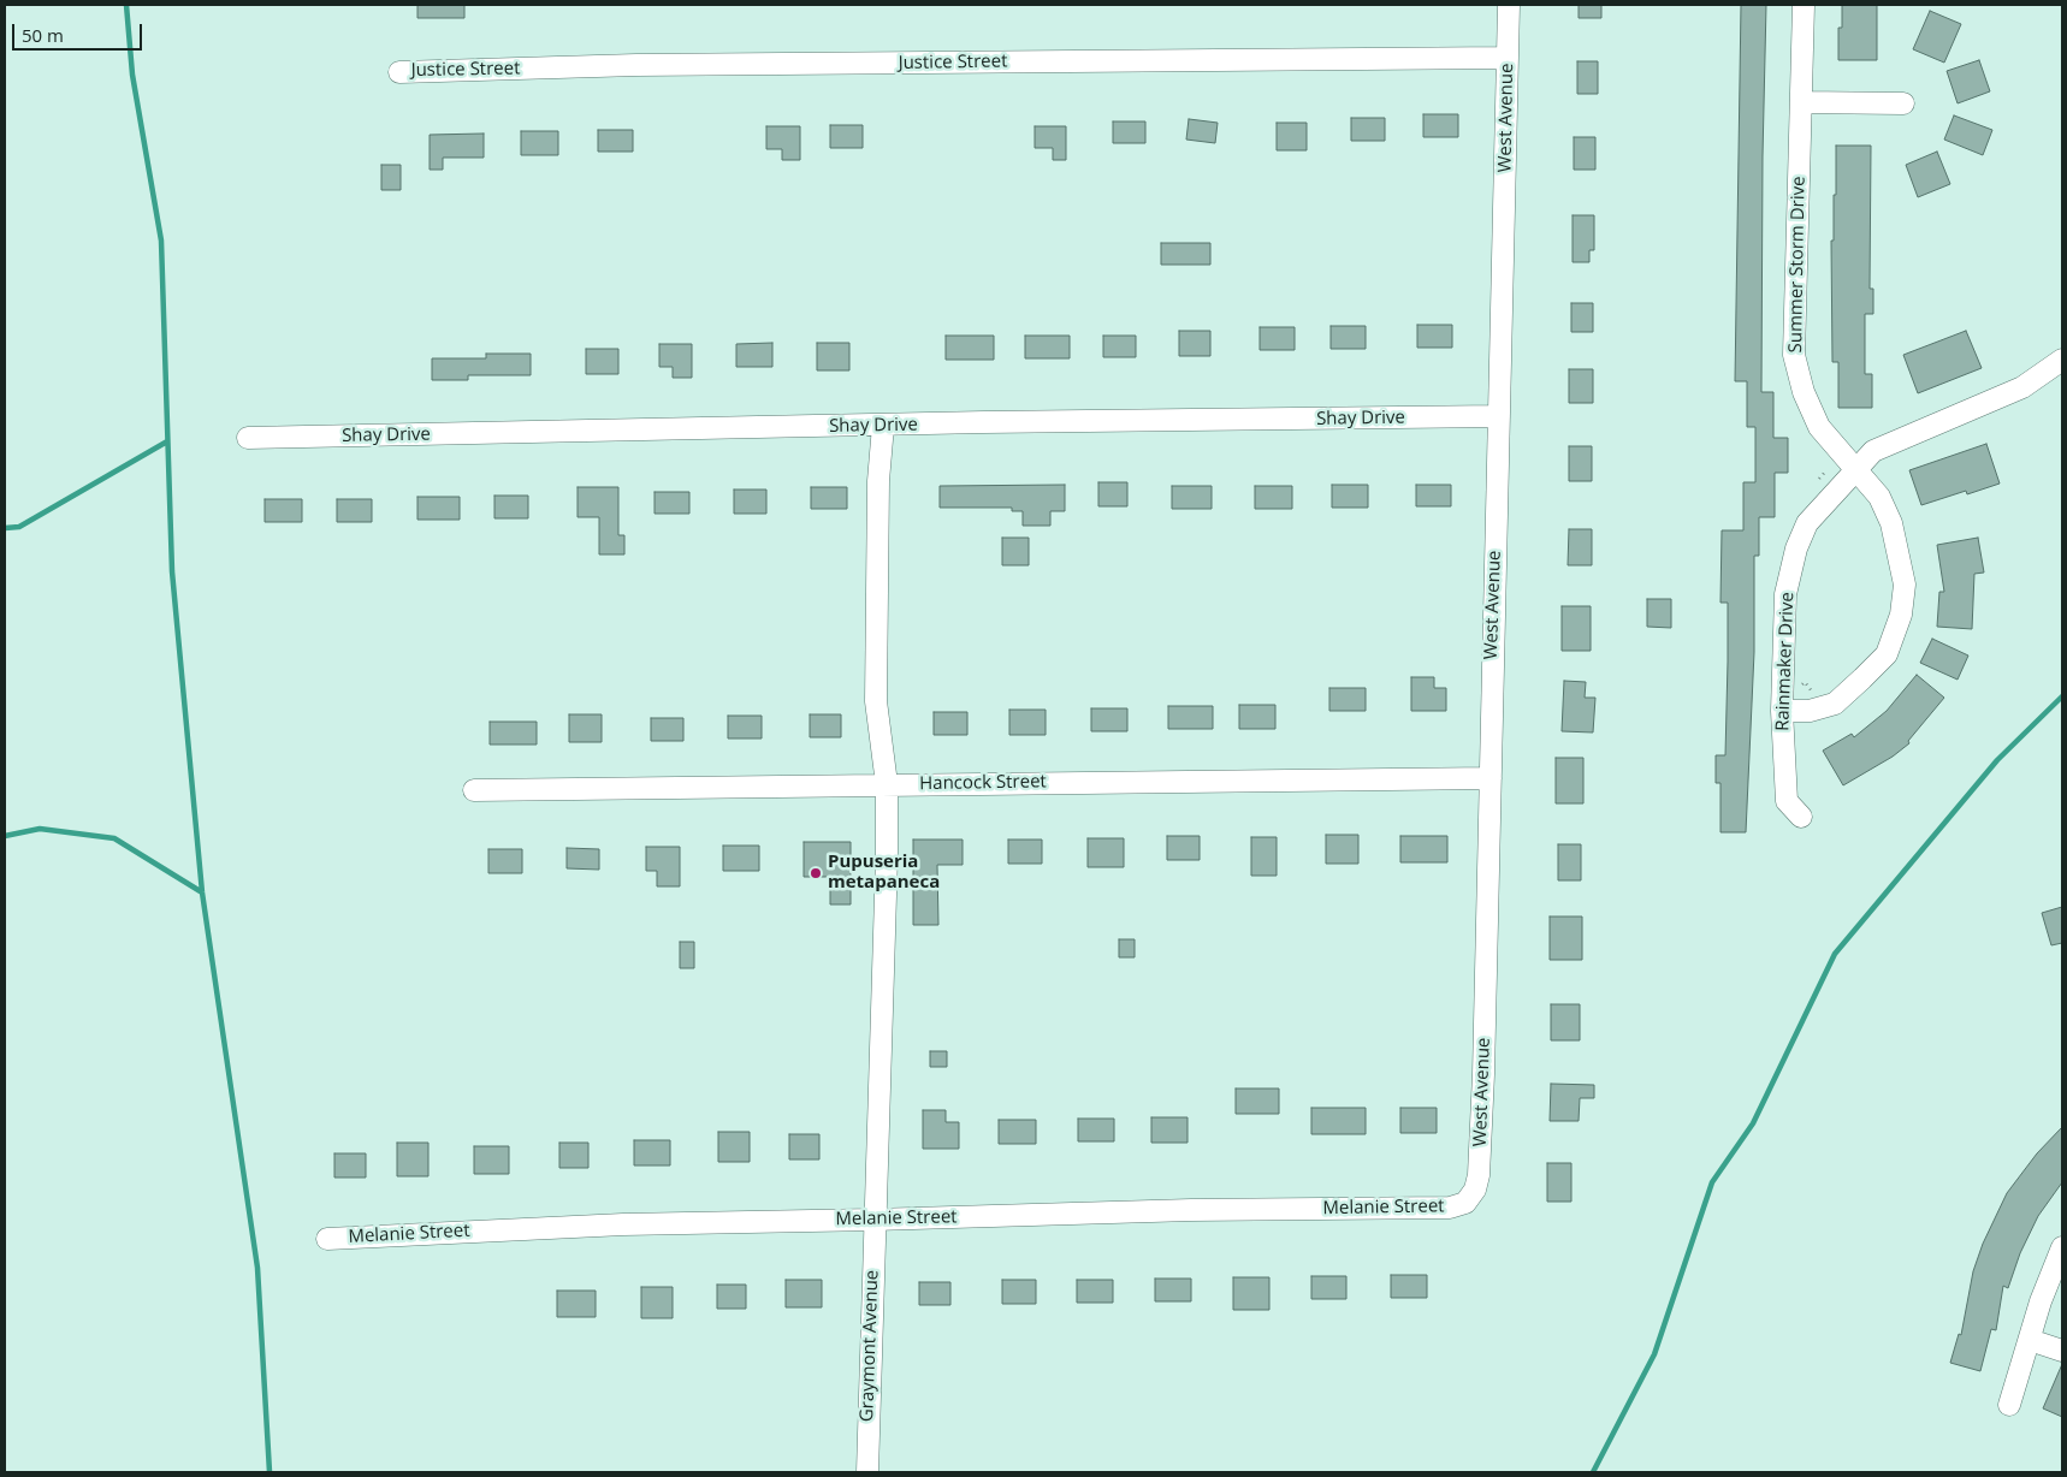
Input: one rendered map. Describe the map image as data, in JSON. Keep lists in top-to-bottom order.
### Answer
{
  "streets": {
    "street": [
      "Justice Street",
      "West Avenue",
      "Summer Storm Drive",
      "Shay Drive",
      "Rainmaker Drive",
      "Hancock Street",
      "Melanie Street",
      "Graymont Avenue"
    ]
  },
  "crossings": [
    ["Justice Street", "West Avenue"],
    ["West Avenue", "Shay Drive"],
    ["West Avenue", "Hancock Street"],
    ["West Avenue", "Melanie Street"],
    ["Summer Storm Drive", "Rainmaker Drive"],
    ["Shay Drive", "Graymont Avenue"],
    ["Hancock Street", "Graymont Avenue"],
    ["Melanie Street", "Graymont Avenue"]
  ],
  "places": ["Pupuseria metapaneca"],
  "scale_bar": "50 m"
}
